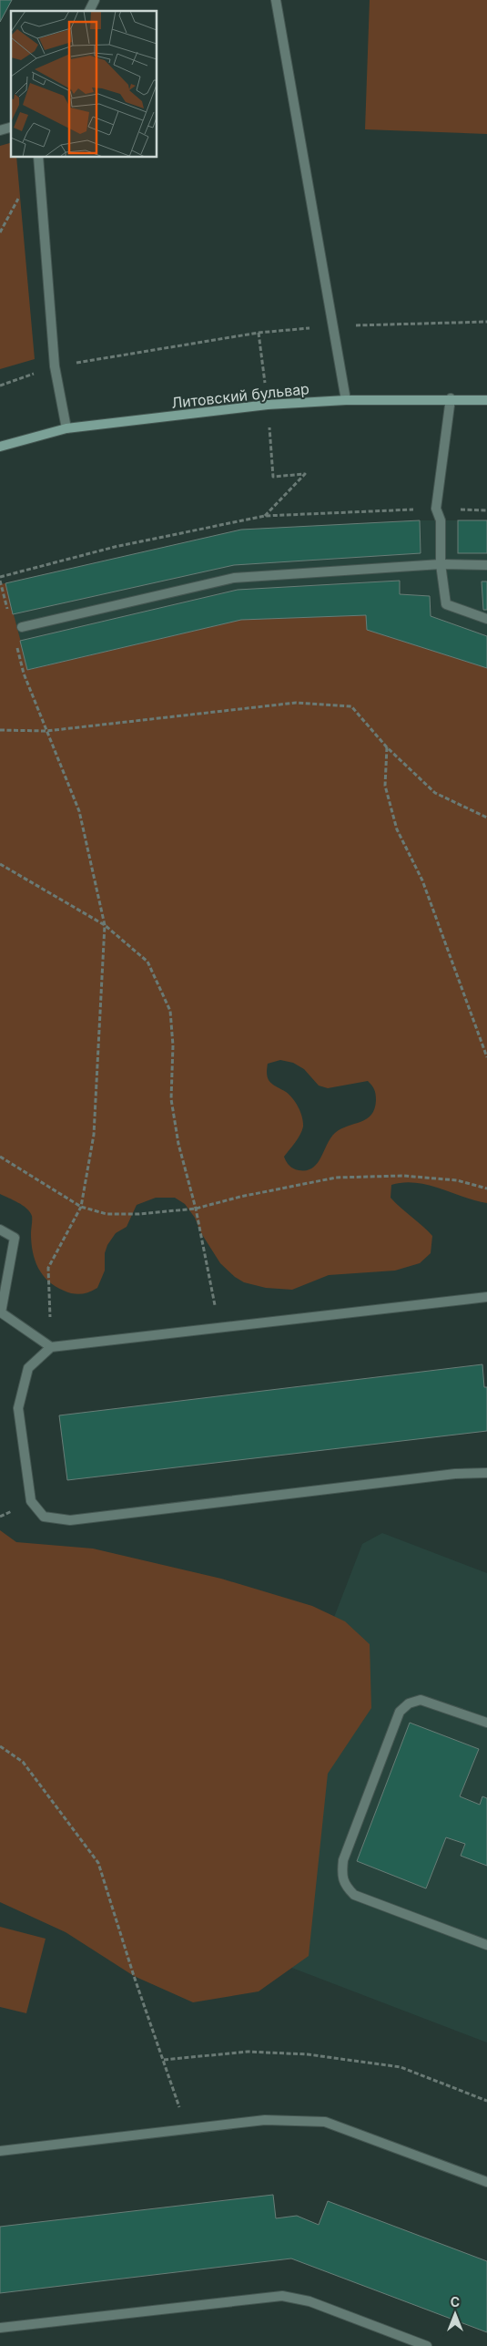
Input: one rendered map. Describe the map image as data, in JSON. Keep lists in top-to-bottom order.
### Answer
{
  "streets": {
    "main road": ["Литовский бульвар"]
  },
  "north": "top"
}
